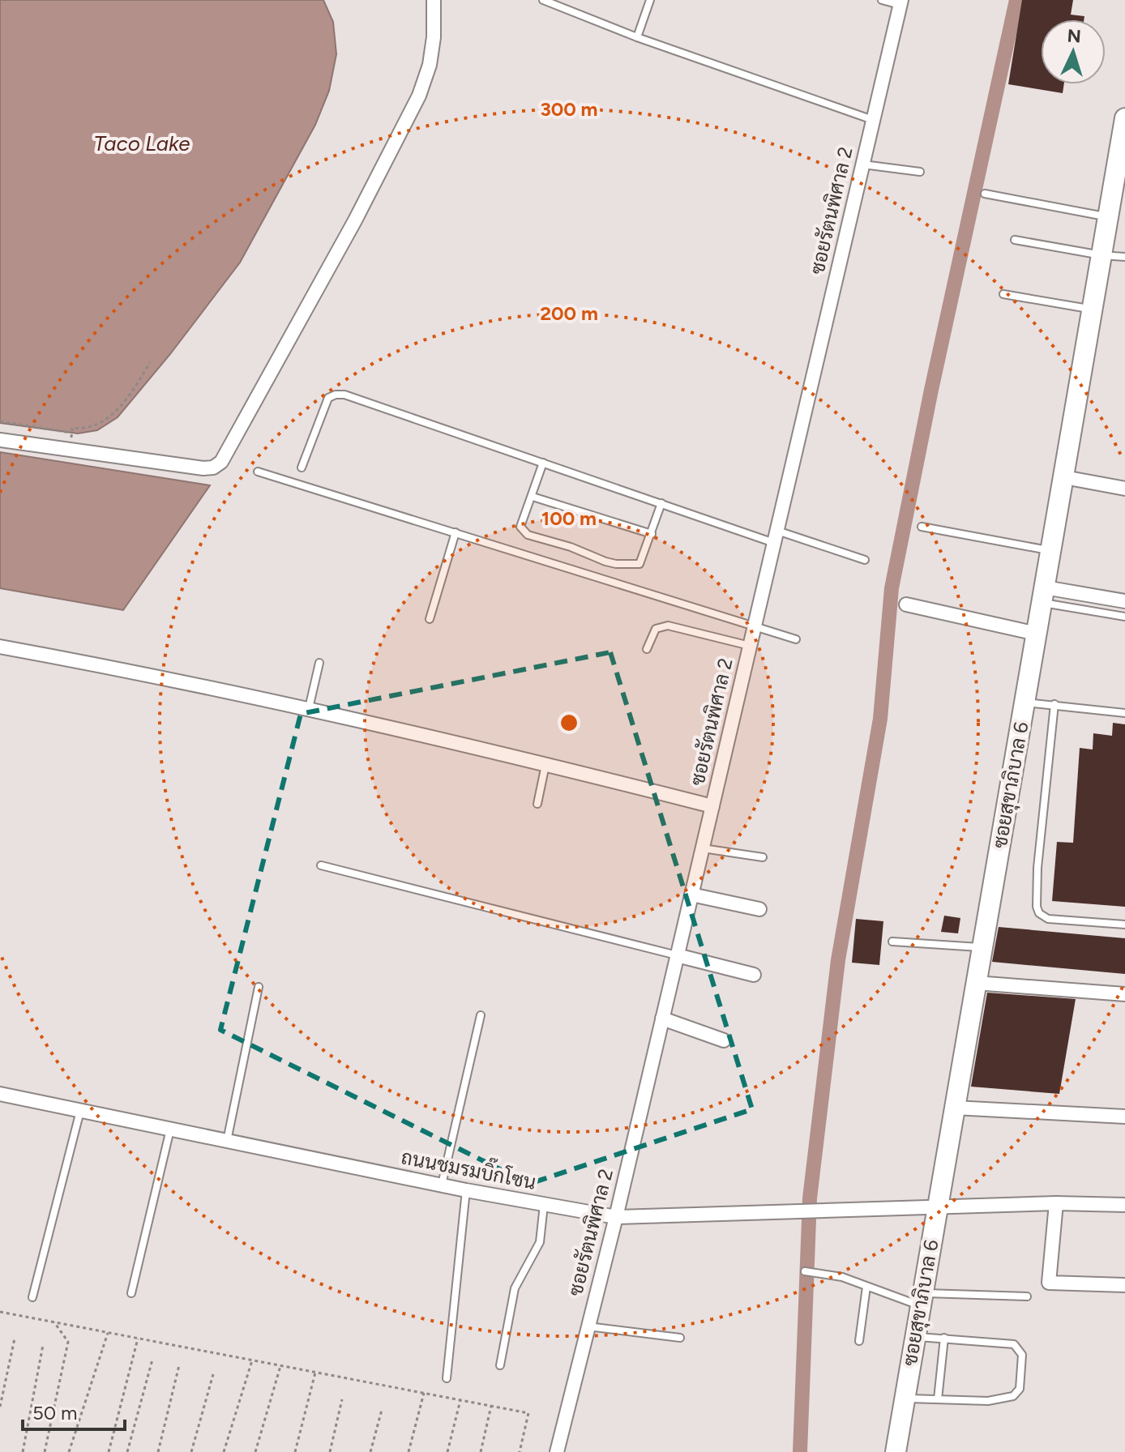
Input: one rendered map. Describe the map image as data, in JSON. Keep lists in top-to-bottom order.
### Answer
{
  "streets": {
    "street": ["ซอยรัตนพิศาล 2", "ซอยสุขาภิบาล 6", "ถนนชมรมบิ๊กโซน"]
  },
  "crossings": [
    ["ซอยรัตนพิศาล 2", "ถนนชมรมบิ๊กโซน"],
    ["ซอยสุขาภิบาล 6", "ถนนชมรมบิ๊กโซน"]
  ],
  "water": ["Taco Lake"],
  "scale_bar": "50 m",
  "north": "top",
  "rings": ["300 m", "200 m", "100 m"]
}
